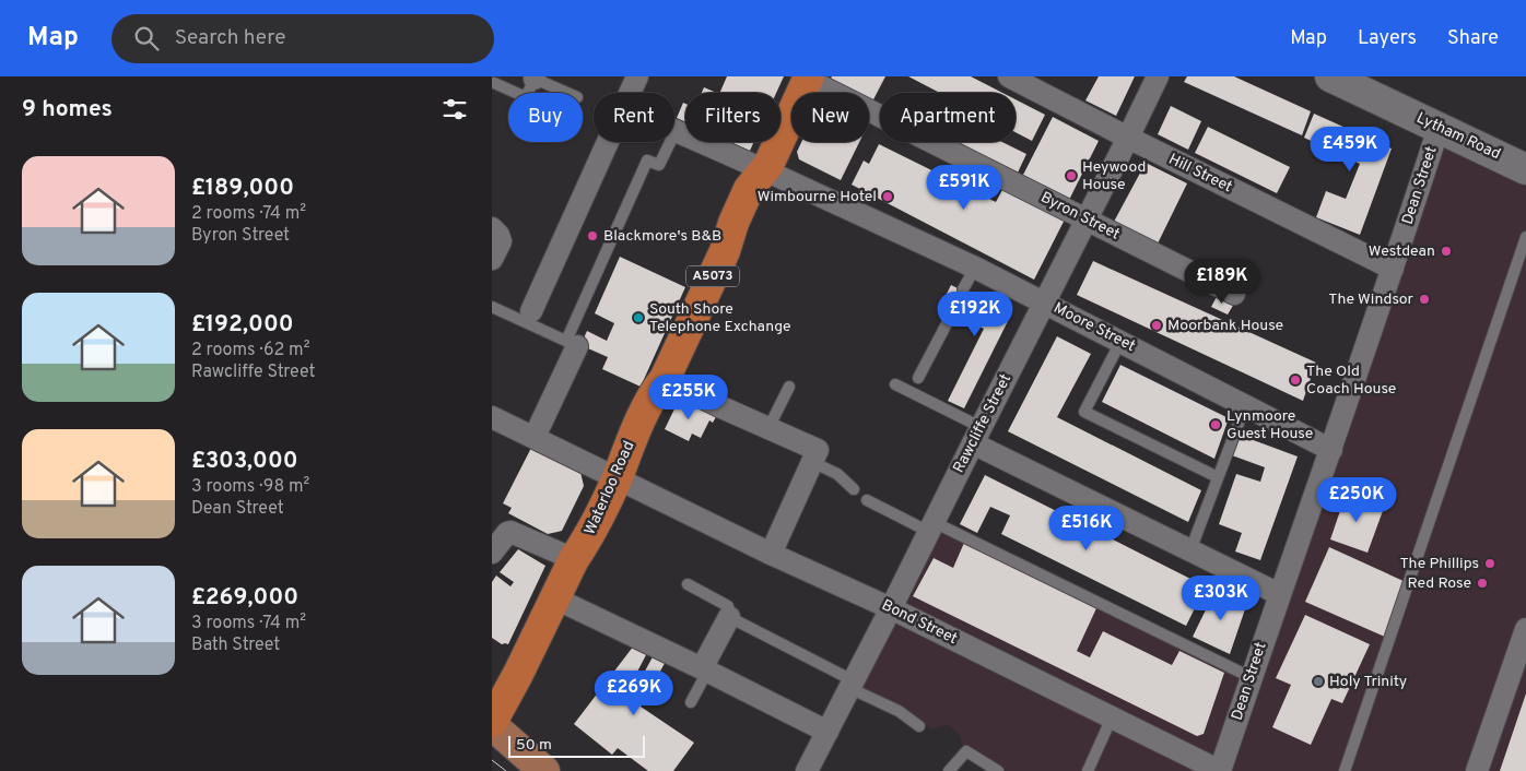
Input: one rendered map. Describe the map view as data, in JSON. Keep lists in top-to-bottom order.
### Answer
{
  "streets": {
    "highway": ["A5073", "Waterloo Road"],
    "main road": ["Lytham Road"],
    "street": [
      "Hill Street",
      "Dean Street",
      "Byron Street",
      "Moore Street",
      "Rawcliffe Street",
      "Bond Street"
    ]
  },
  "crossings": [
    ["Lytham Road", "Dean Street"],
    ["Hill Street", "Dean Street"],
    ["Hill Street", "Rawcliffe Street"],
    ["Dean Street", "Moore Street"],
    ["Dean Street", "Bond Street"],
    ["Byron Street", "Rawcliffe Street"],
    ["Byron Street", "Waterloo Road"],
    ["Moore Street", "Rawcliffe Street"],
    ["Moore Street", "Waterloo Road"],
    ["Rawcliffe Street", "Bond Street"],
    ["Waterloo Road", "Bond Street"]
  ],
  "places": [
    "Heywood House",
    "Wimbourne Hotel",
    "Blackmore's B&B",
    "Westdean",
    "The Windsor",
    "South Shore Telephone Exchange",
    "Moorbank House",
    "The Old Coach House",
    "Lynmoore Guest House",
    "The Phillips",
    "Red Rose",
    "Holy Trinity"
  ],
  "scale_bar": "50 m",
  "page": {
    "header": "Map",
    "search": "Search here",
    "nav": ["Map", "Layers", "Share"],
    "heading": "9 homes",
    "chip": [
      "Buy",
      "Rent",
      "Filters",
      "New",
      "Apartment"
    ],
    "price": [
      "£459K",
      "£591K",
      "£189K",
      "£192K",
      "£255K",
      "£250K",
      "£516K",
      "£303K",
      "£269K"
    ],
    "list": [
      {
        "name": "£189,000",
        "note": "2 rooms · 74 m² · Byron Street"
      },
      {
        "name": "£192,000",
        "note": "2 rooms · 62 m² · Rawcliffe Street"
      },
      {
        "name": "£303,000",
        "note": "3 rooms · 98 m² · Dean Street"
      },
      {
        "name": "£269,000",
        "note": "3 rooms · 74 m² · Bath Street"
      }
    ],
    "scale": "50 m"
  }
}
